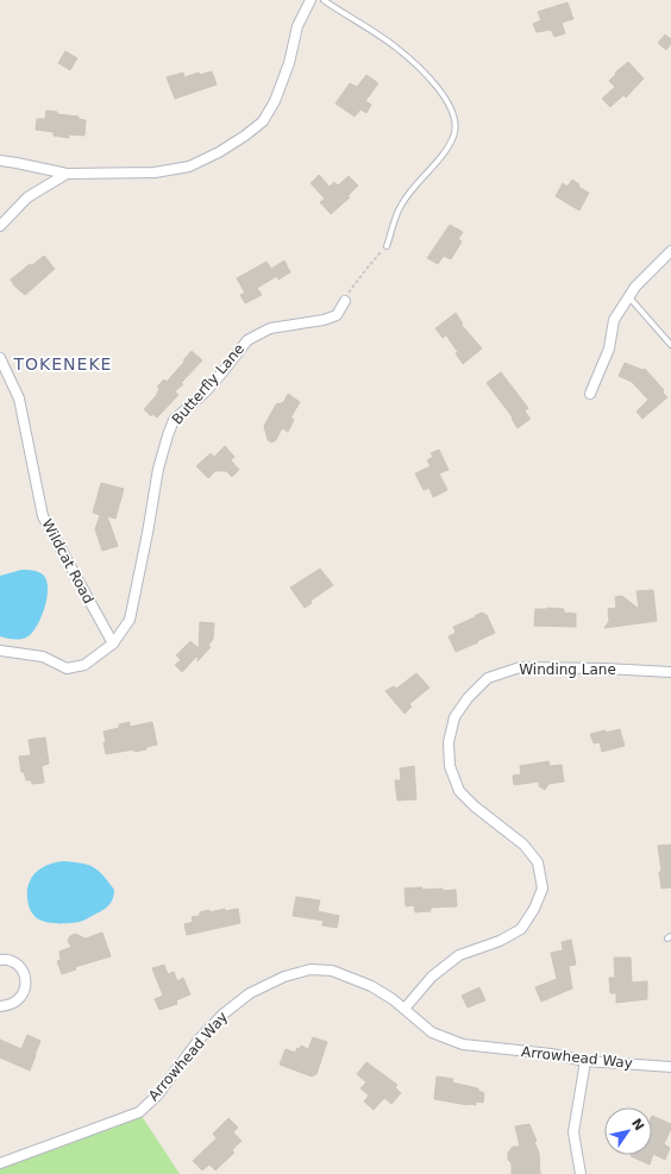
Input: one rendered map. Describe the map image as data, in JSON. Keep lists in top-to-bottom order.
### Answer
{
  "streets": {
    "street": [
      "Butterfly Lane",
      "Wildcat Road",
      "Winding Lane",
      "Arrowhead Way"
    ]
  },
  "crossings": [
    ["Butterfly Lane", "Wildcat Road"],
    ["Winding Lane", "Arrowhead Way"]
  ],
  "districts": ["TOKENEKE"],
  "north": "top right"
}
